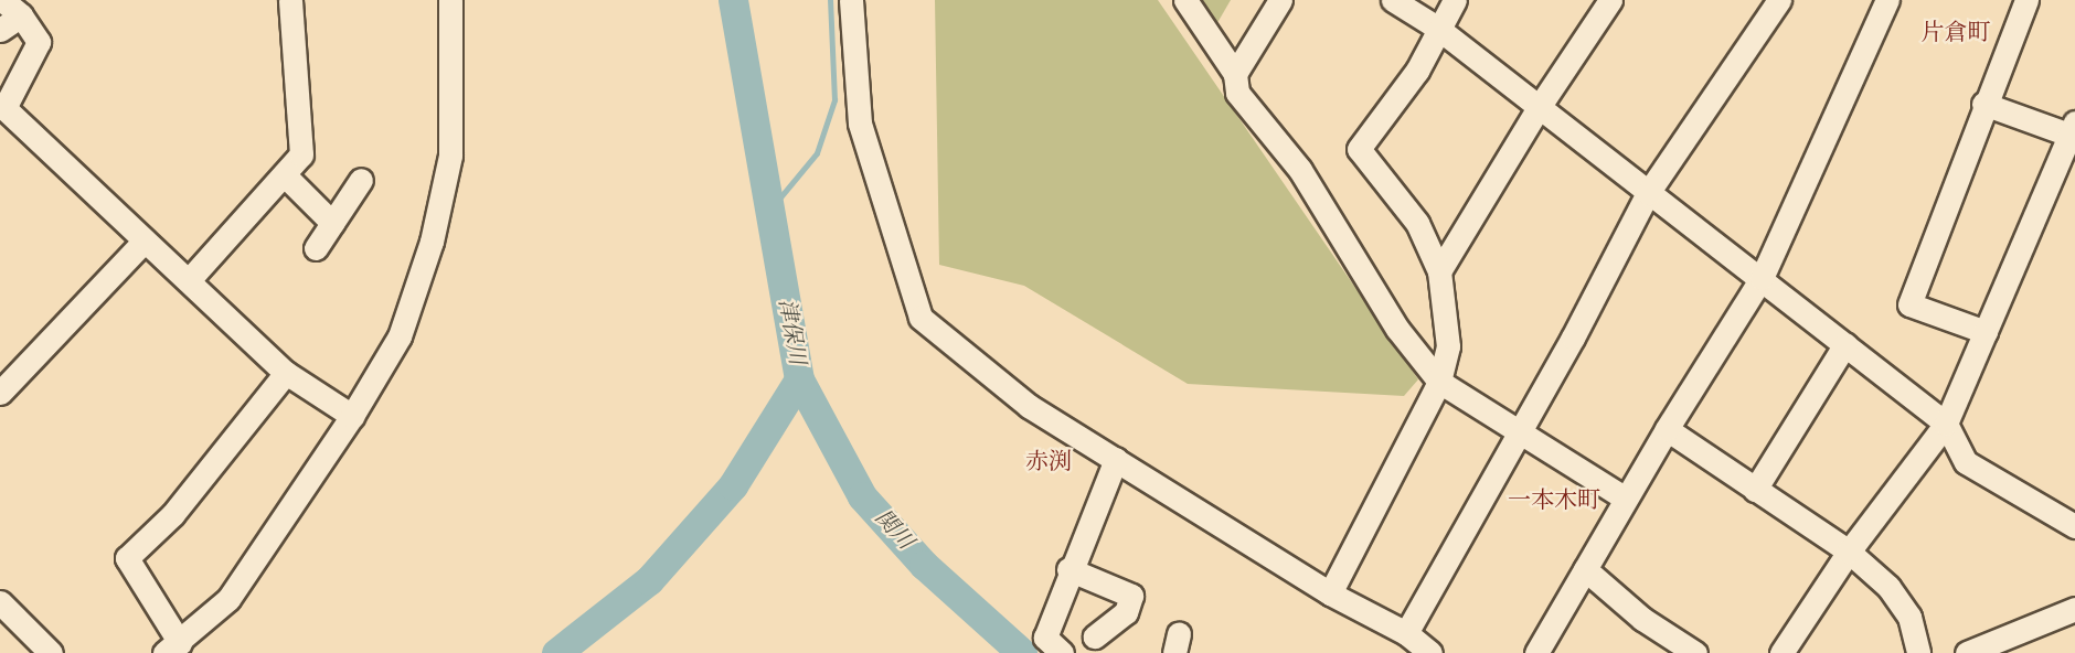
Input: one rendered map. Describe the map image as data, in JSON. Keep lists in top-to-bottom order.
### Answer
{
  "districts": ["片倉町", "赤渕", "一本木町"],
  "water": ["津保川", "関川"]
}
